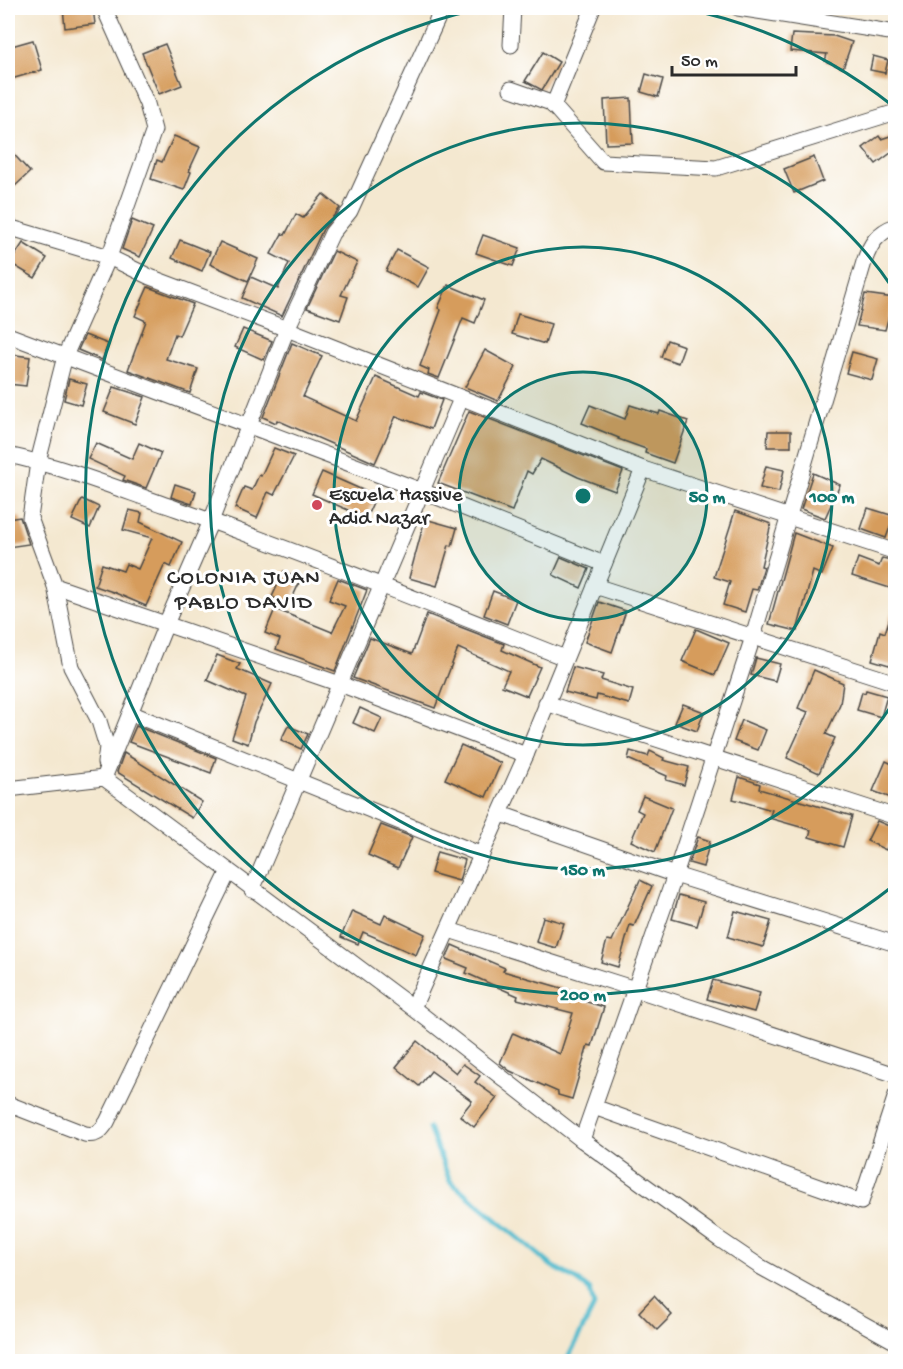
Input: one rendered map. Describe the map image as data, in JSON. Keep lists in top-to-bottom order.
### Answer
{
  "districts": ["COLONIA JUAN PABLO DAVID"],
  "places": ["Escuela Hassive Adid Nazar"],
  "scale_bar": "50 m",
  "rings": [
    "50 m",
    "100 m",
    "150 m",
    "200 m"
  ]
}
